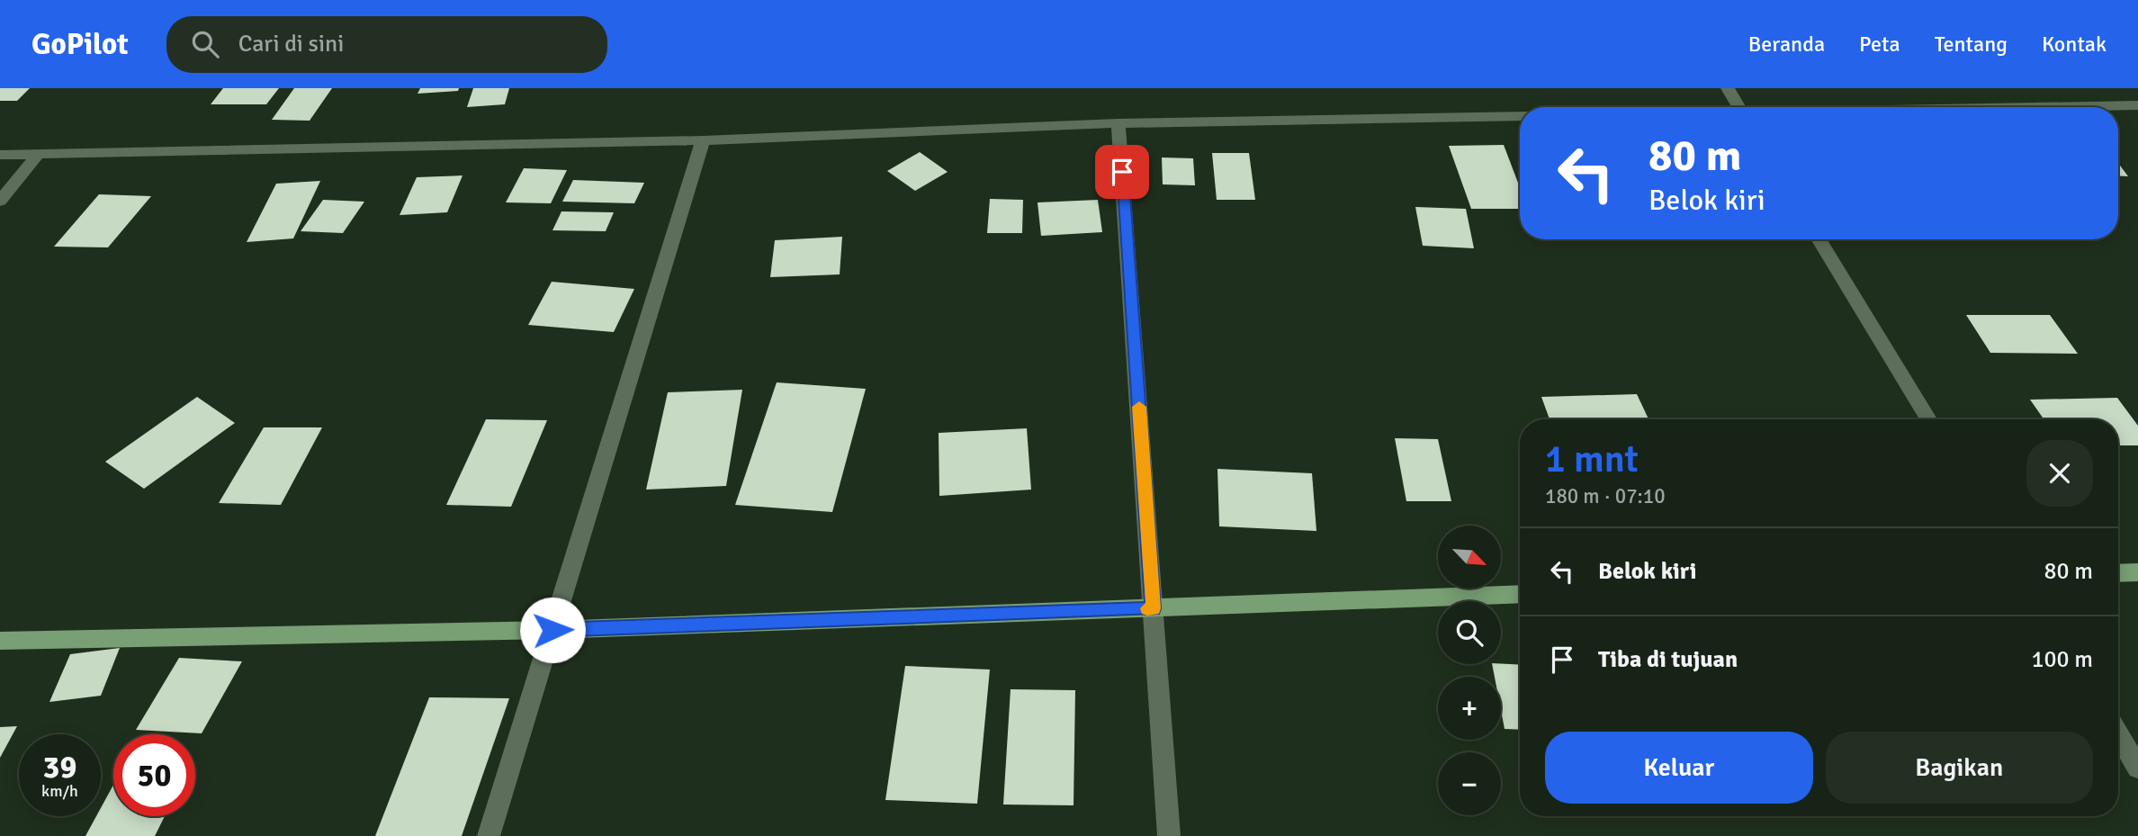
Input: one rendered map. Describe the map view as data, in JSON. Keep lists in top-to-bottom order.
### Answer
{
  "north": "bottom right",
  "page": {
    "header": "GoPilot",
    "search": "Cari di sini",
    "nav": [
      "Beranda",
      "Peta",
      "Tentang",
      "Kontak"
    ],
    "turn": ["80 m", "Belok kiri"],
    "heading": ["1 mnt", "180 m · 07:10"],
    "map_buttons": ["+", "−"],
    "list": [
      {
        "name": "Belok kiri",
        "value": "80 m"
      },
      {
        "name": "Tiba di tujuan",
        "value": "100 m"
      }
    ],
    "buttons": ["Keluar", "Bagikan"],
    "speed": "39 km/h",
    "limit": "50"
  }
}
